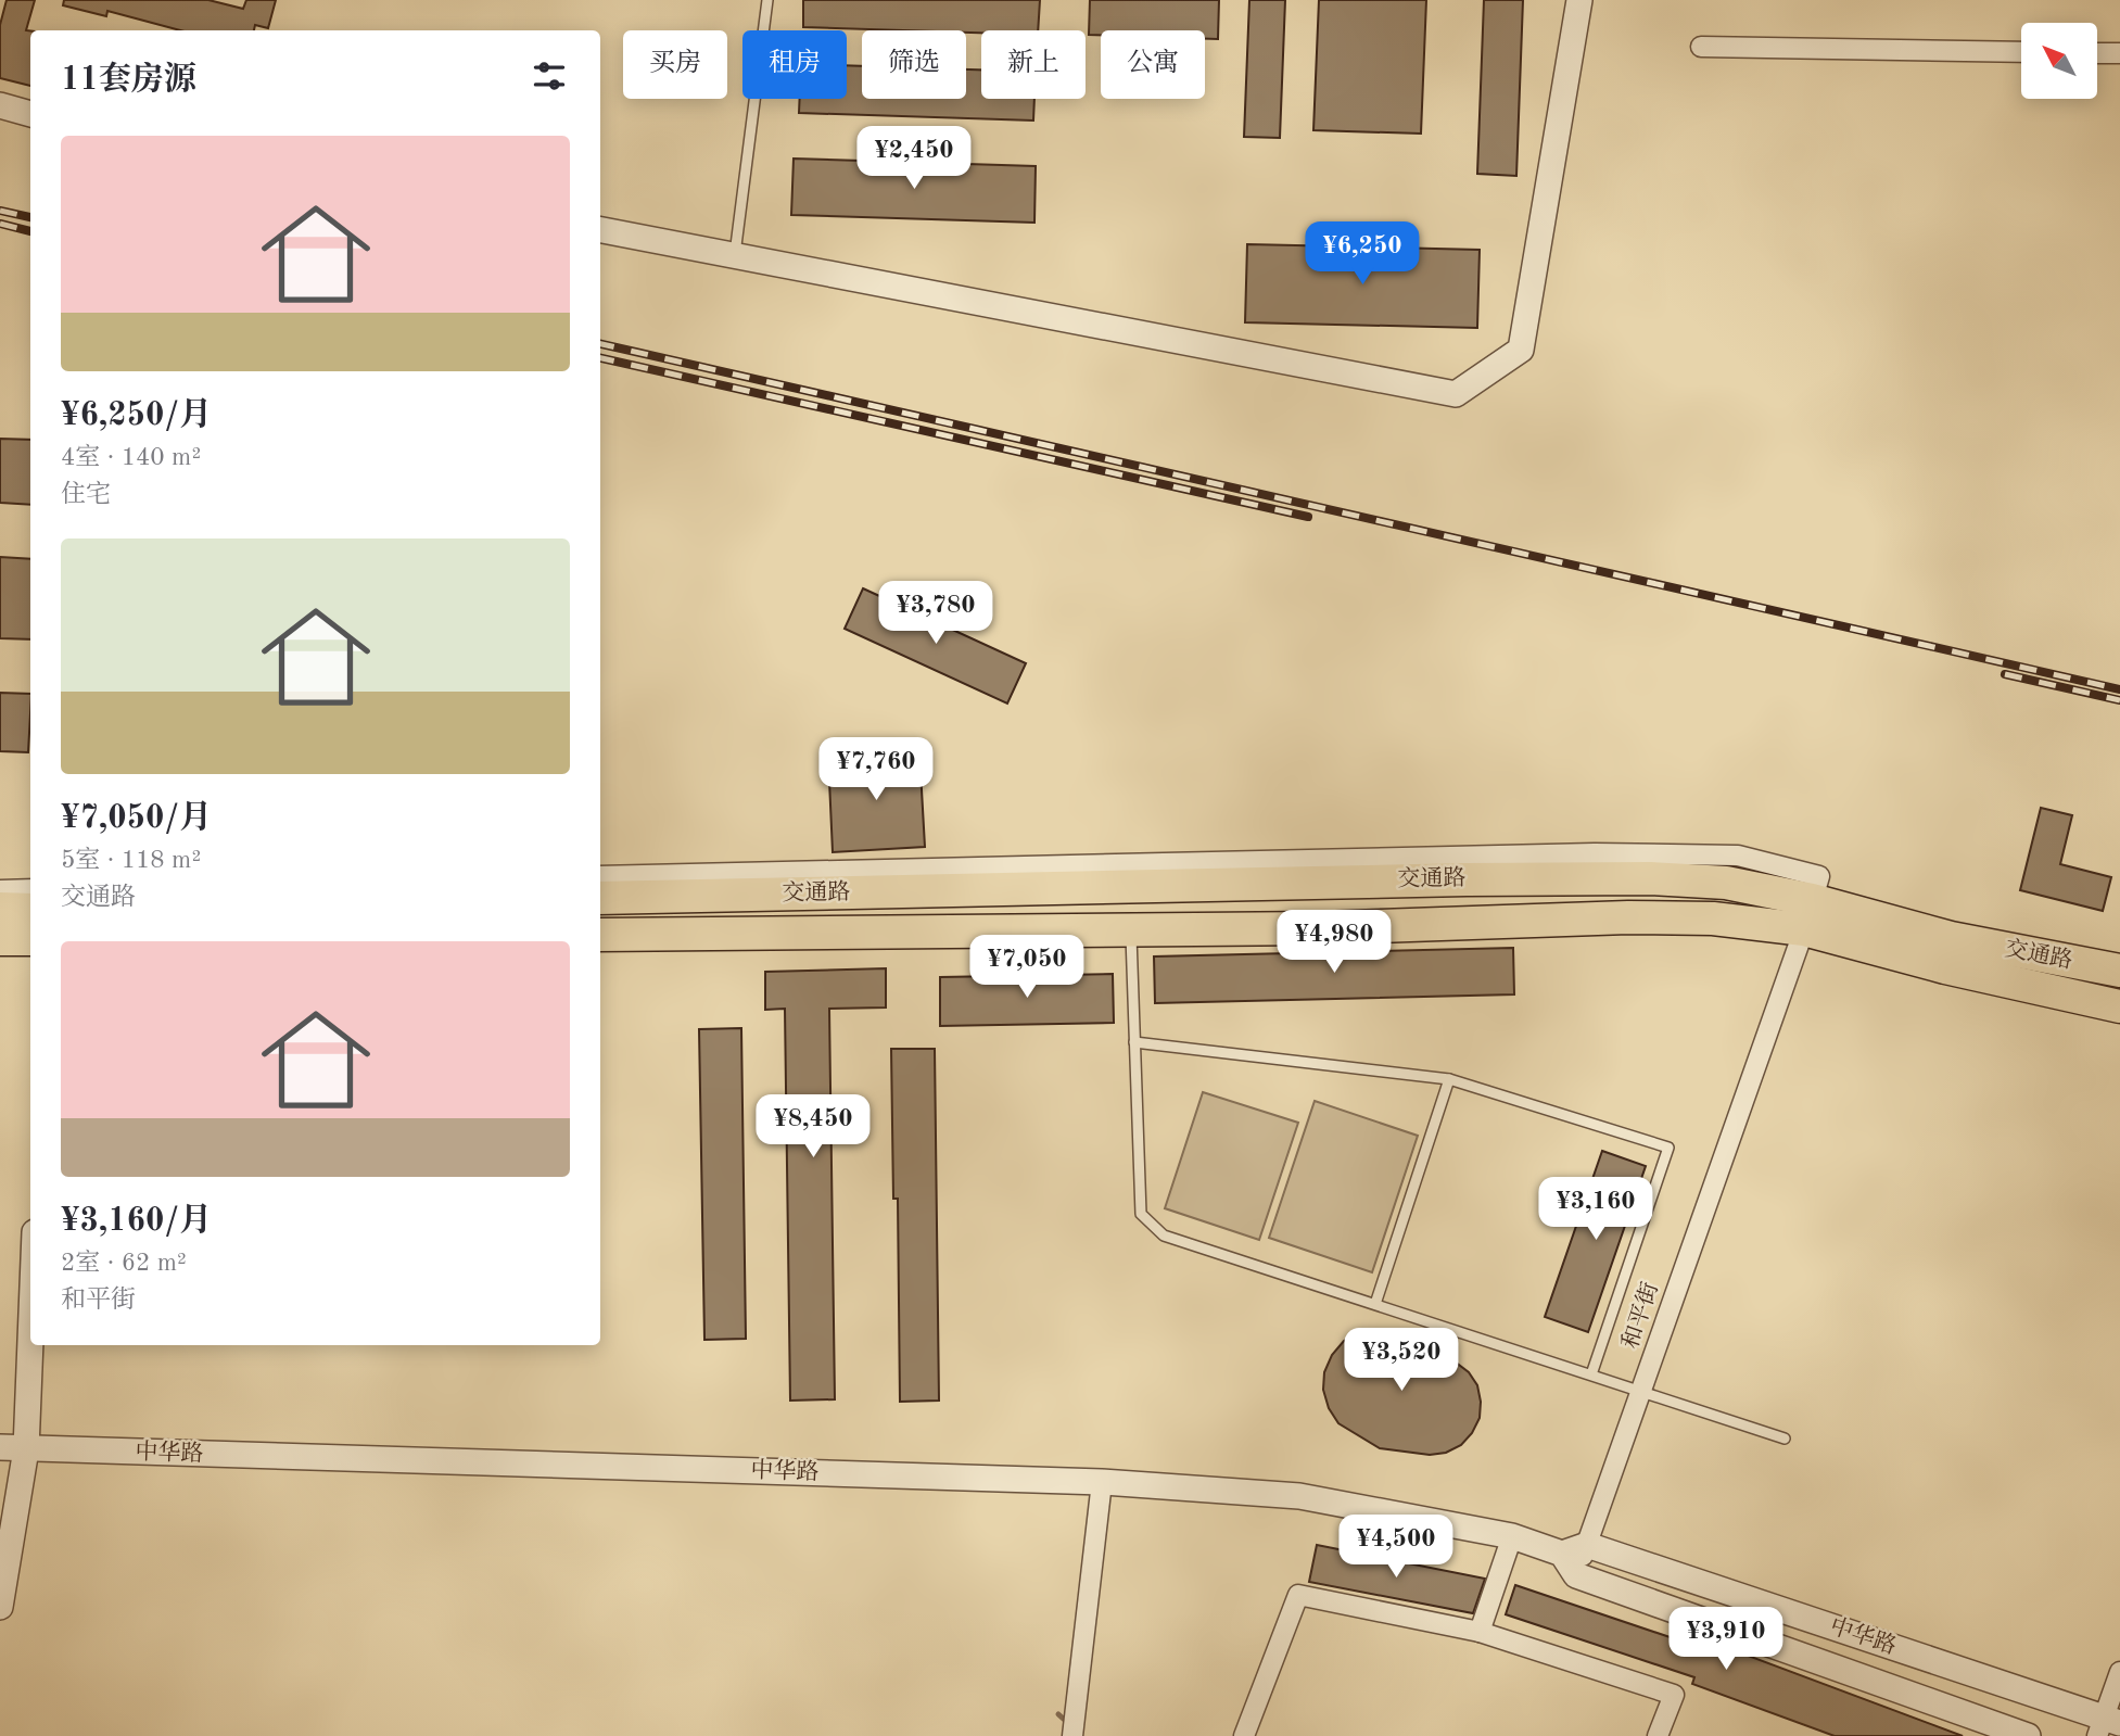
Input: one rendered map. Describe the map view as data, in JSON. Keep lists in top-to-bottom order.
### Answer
{
  "streets": {
    "main road": ["交通路"],
    "street": ["和平街", "中华路"]
  },
  "crossings": [
    ["交通路", "和平街"],
    ["和平街", "中华路"]
  ],
  "north": "top left",
  "page": {
    "chip": [
      "买房",
      "租房",
      "筛选",
      "新上",
      "公寓"
    ],
    "heading": "11套房源",
    "list": [
      {
        "name": "¥6,250/月",
        "note": "4室 · 140 m² · 住宅"
      },
      {
        "name": "¥7,050/月",
        "note": "5室 · 118 m² · 交通路"
      },
      {
        "name": "¥3,160/月",
        "note": "2室 · 62 m² · 和平街"
      }
    ],
    "price": [
      "¥2,450",
      "¥6,250",
      "¥3,780",
      "¥7,760",
      "¥4,980",
      "¥7,050",
      "¥8,450",
      "¥3,160",
      "¥3,520",
      "¥4,500",
      "¥3,910"
    ]
  }
}
